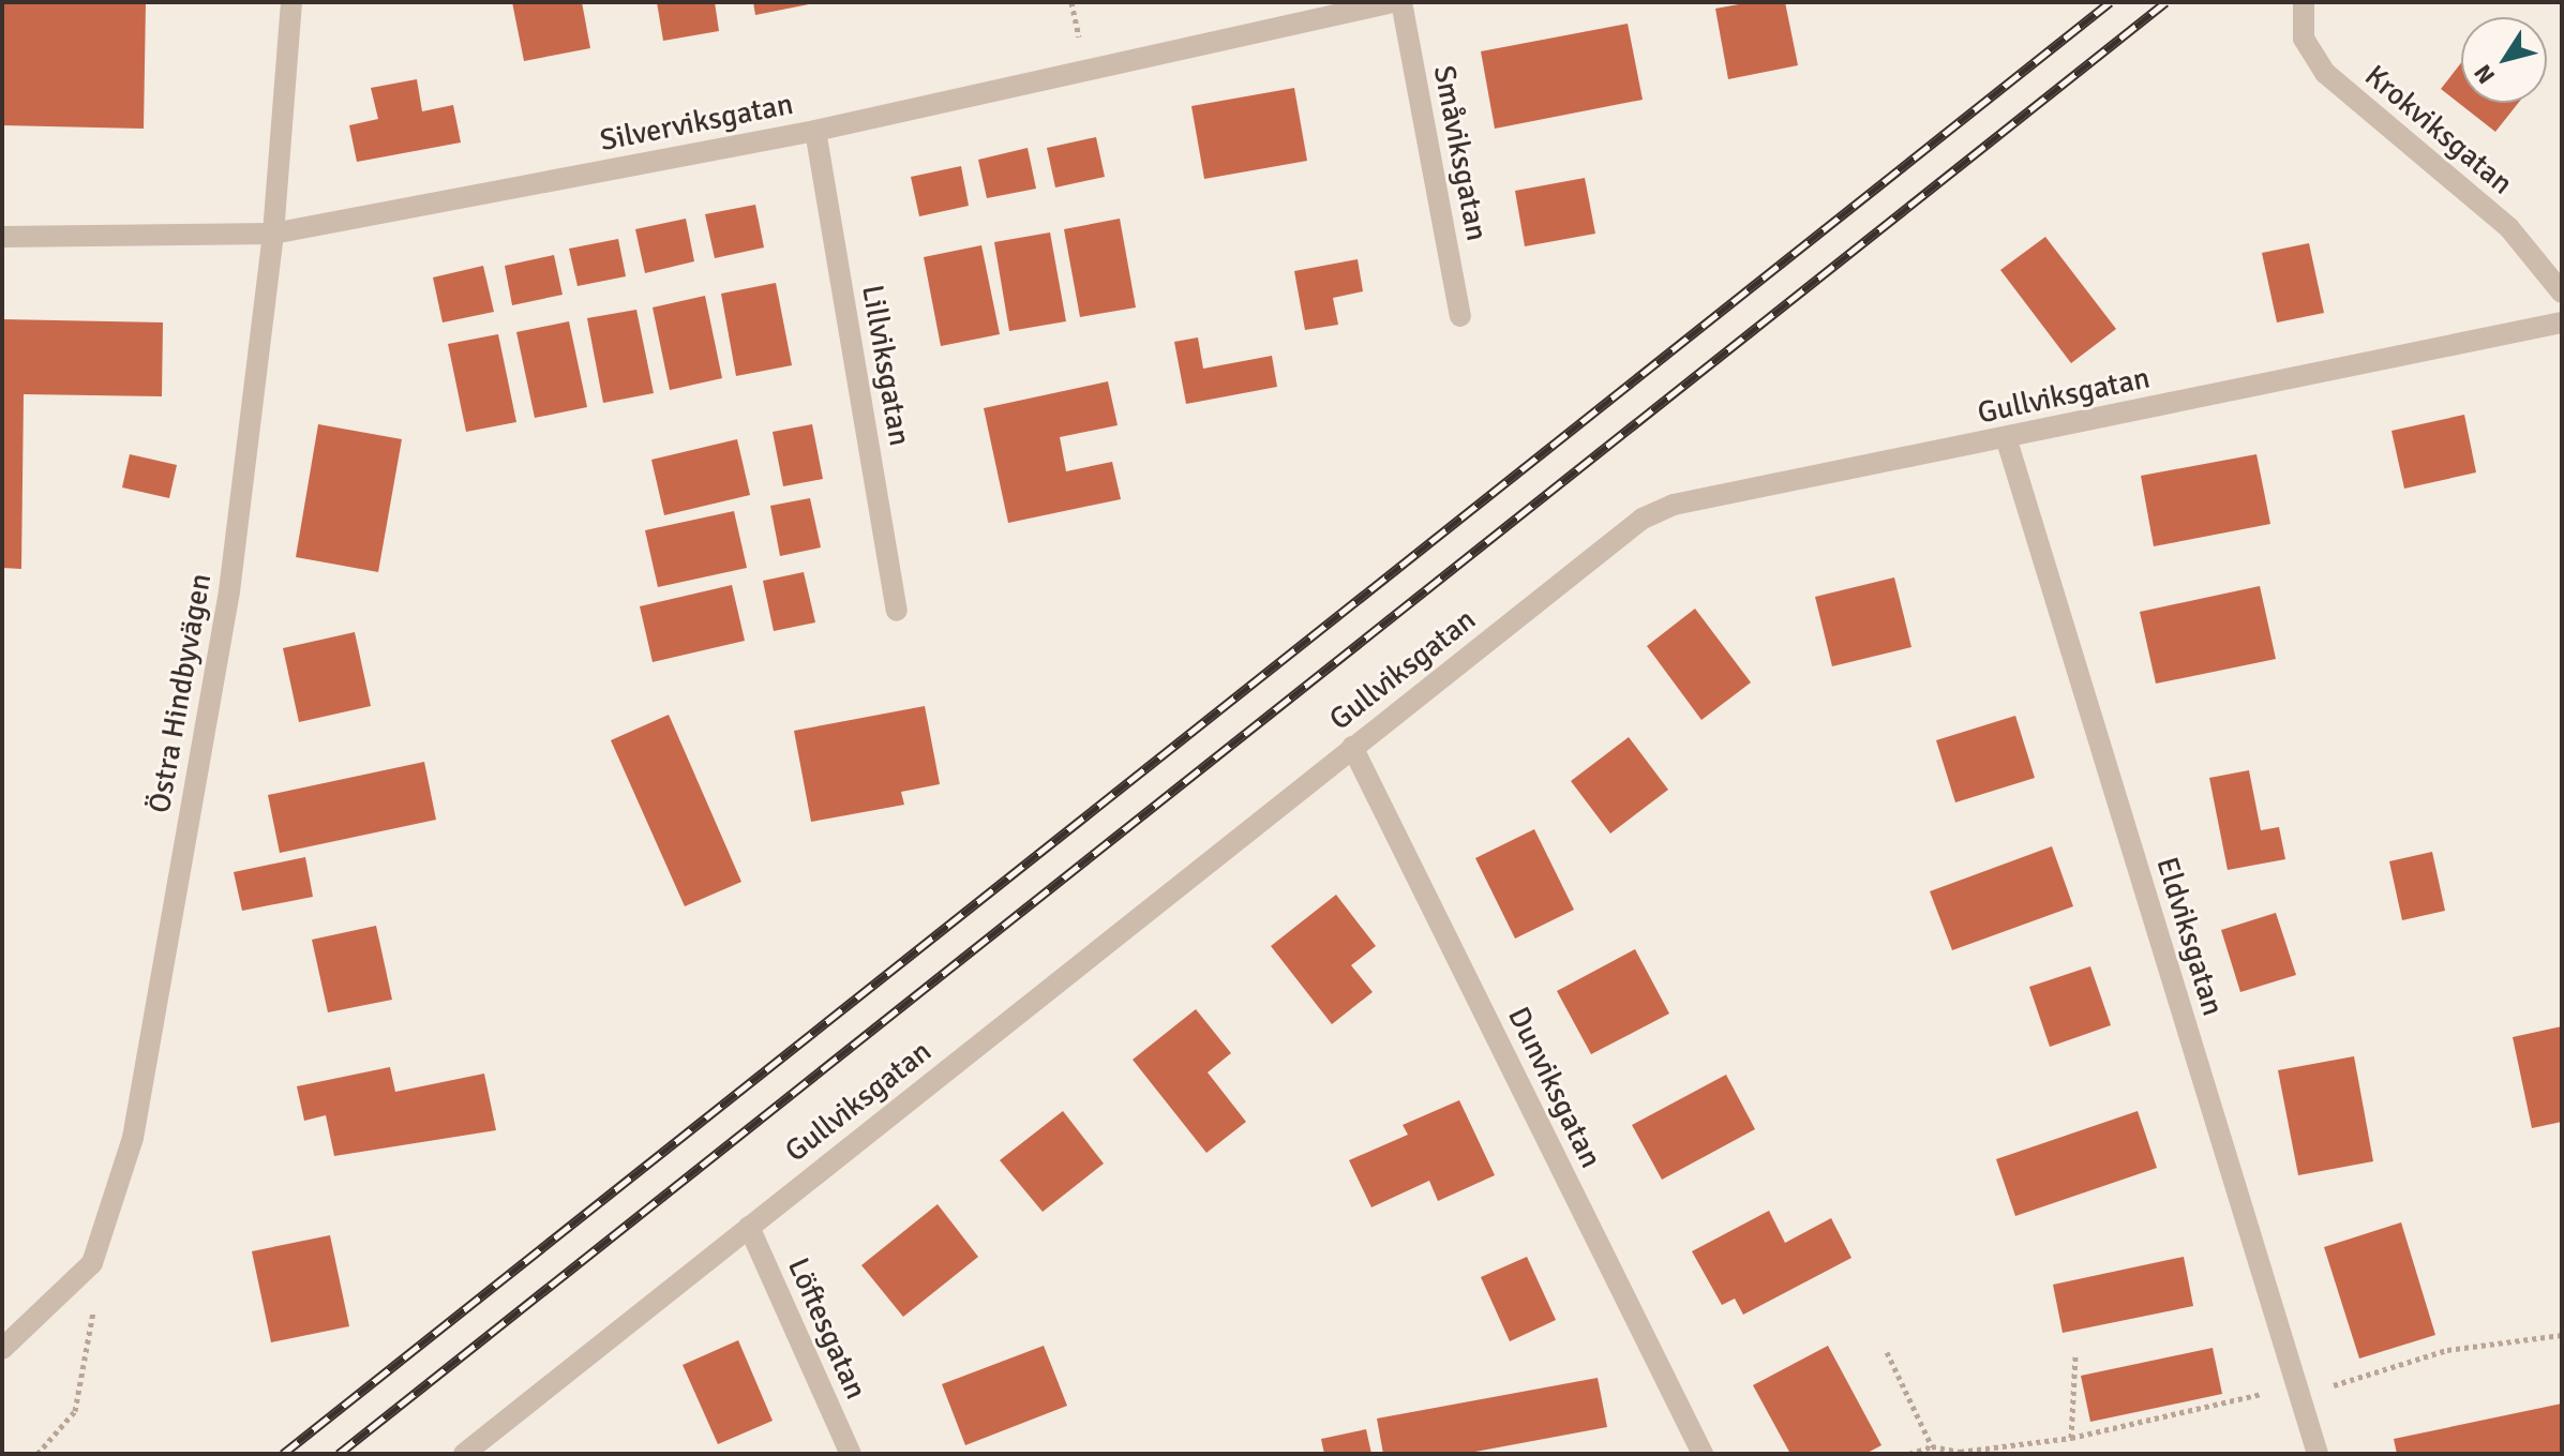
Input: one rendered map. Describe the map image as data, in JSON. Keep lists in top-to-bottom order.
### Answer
{
  "streets": {
    "street": [
      "Silverviksgatan",
      "Krokviksgatan",
      "Småviksgatan",
      "Lillviksgatan",
      "Gullviksgatan",
      "Östra Hindbyvägen",
      "Eldviksgatan",
      "Dunviksgatan",
      "Löftesgatan"
    ]
  },
  "crossings": [
    ["Silverviksgatan", "Lillviksgatan"],
    ["Silverviksgatan", "Östra Hindbyvägen"],
    ["Gullviksgatan", "Eldviksgatan"],
    ["Gullviksgatan", "Dunviksgatan"],
    ["Gullviksgatan", "Löftesgatan"]
  ],
  "north": "bottom left"
}
